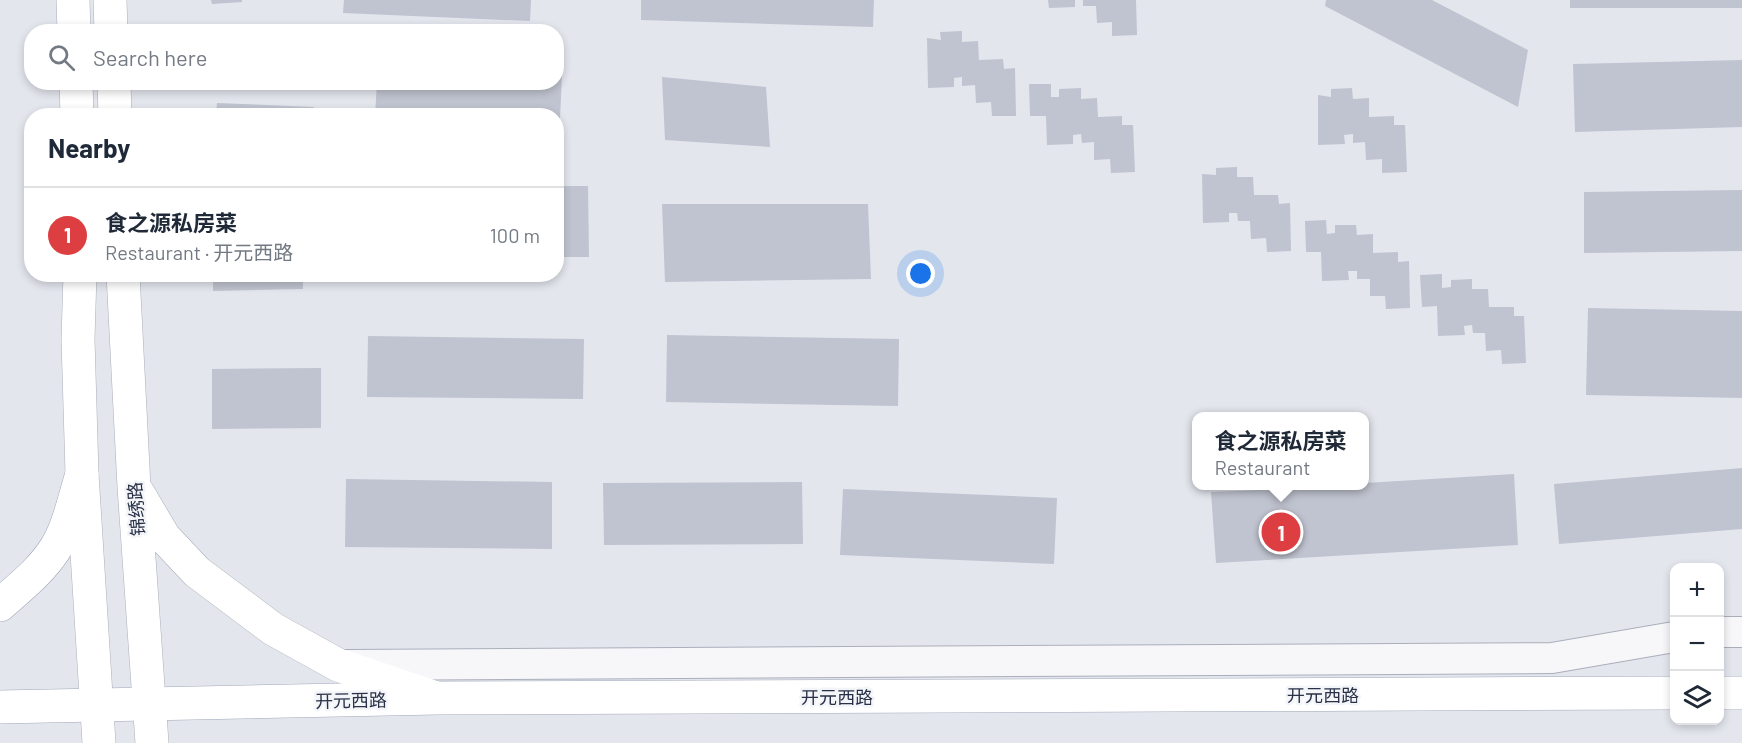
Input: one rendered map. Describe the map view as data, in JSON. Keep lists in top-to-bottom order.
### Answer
{
  "streets": {
    "main road": ["锦绣路", "开元西路"]
  },
  "crossings": [
    ["锦绣路", "开元西路"]
  ],
  "page": {
    "search": "Search here",
    "heading": "Nearby",
    "list": [
      {
        "mark": "1",
        "name": "食之源私房菜",
        "note": "Restaurant · 开元西路",
        "value": "100 m"
      }
    ],
    "popup": ["食之源私房菜", "Restaurant"],
    "pins": "1",
    "map_buttons": ["+", "−"]
  }
}
